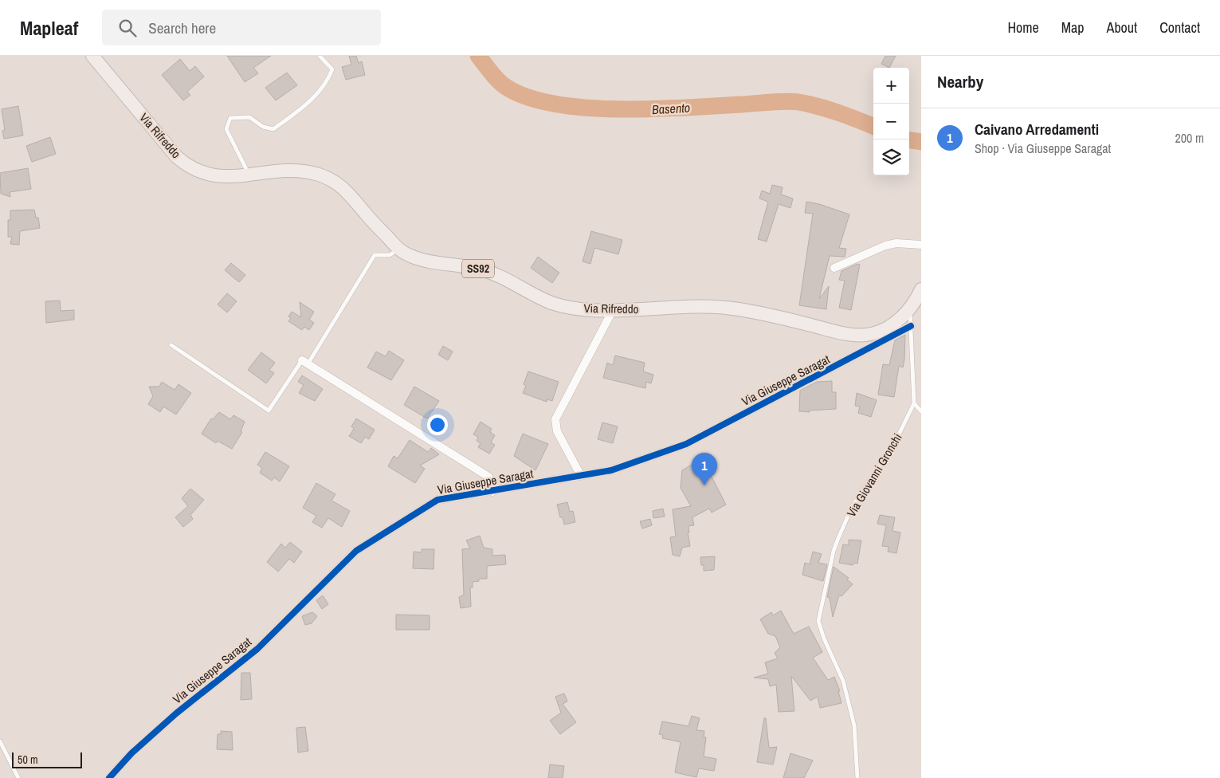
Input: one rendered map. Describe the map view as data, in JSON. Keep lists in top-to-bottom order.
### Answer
{
  "streets": {
    "main road": ["Via Rifreddo", "SS92"],
    "street": ["Via Giuseppe Saragat"],
    "lane": ["Via Giovanni Gronchi"]
  },
  "crossings": [
    ["Via Rifreddo", "Via Giovanni Gronchi"],
    ["Via Giuseppe Saragat", "Via Giovanni Gronchi"]
  ],
  "water": ["Basento"],
  "scale_bar": "50 m",
  "page": {
    "header": "Mapleaf",
    "search": "Search here",
    "nav": [
      "Home",
      "Map",
      "About",
      "Contact"
    ],
    "heading": "Nearby",
    "map_buttons": ["+", "−"],
    "list": [
      {
        "mark": "1",
        "name": "Caivano Arredamenti",
        "note": "Shop · Via Giuseppe Saragat",
        "value": "200 m"
      }
    ],
    "pins": "1",
    "scale": "50 m"
  }
}
